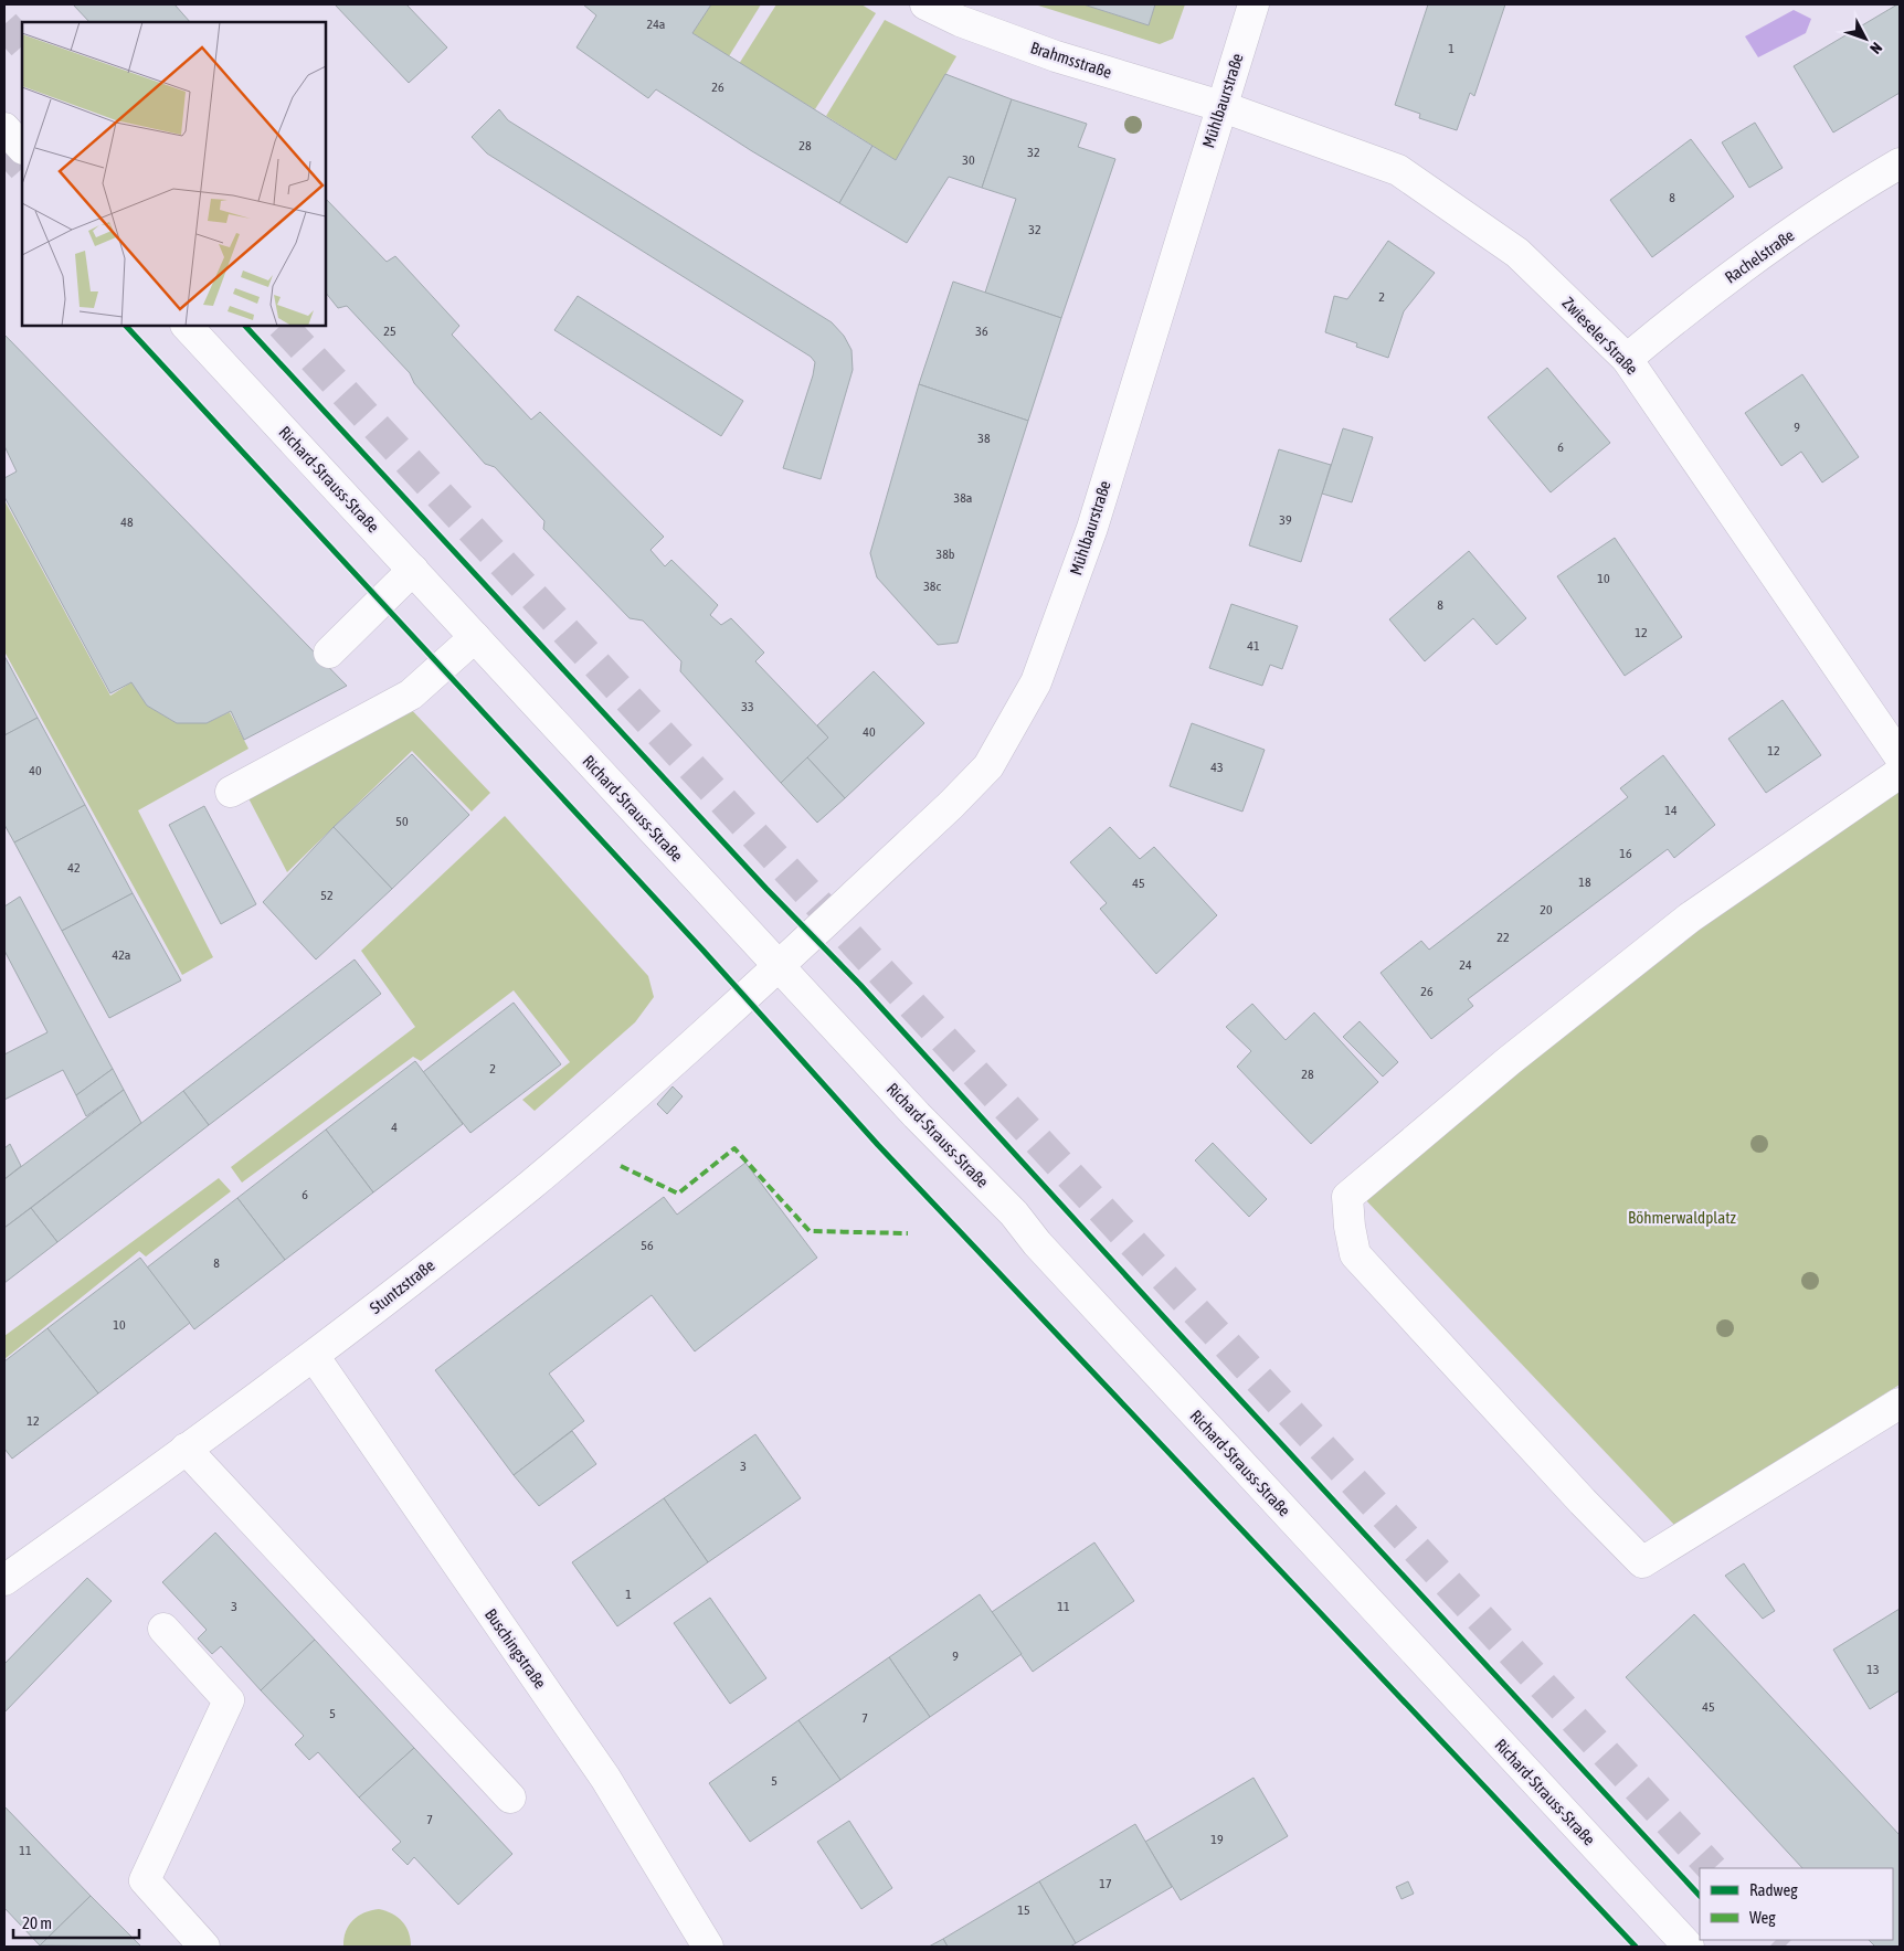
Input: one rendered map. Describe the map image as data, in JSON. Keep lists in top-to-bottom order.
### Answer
{
  "streets": {
    "street": [
      "Brahmsstraße",
      "Mühlbaurstraße",
      "Rachelstraße",
      "Zwieseler Straße",
      "Richard-Strauss-Straße",
      "Stuntzstraße",
      "Buschingstraße"
    ]
  },
  "crossings": [
    ["Brahmsstraße", "Mühlbaurstraße"],
    ["Brahmsstraße", "Zwieseler Straße"],
    ["Mühlbaurstraße", "Zwieseler Straße"],
    ["Mühlbaurstraße", "Richard-Strauss-Straße"],
    ["Mühlbaurstraße", "Stuntzstraße"],
    ["Rachelstraße", "Zwieseler Straße"],
    ["Richard-Strauss-Straße", "Stuntzstraße"],
    ["Stuntzstraße", "Buschingstraße"]
  ],
  "parks": ["Böhmerwaldplatz"],
  "house_numbers": [
    "24a",
    "1",
    "26",
    "28",
    "32",
    "30",
    "8",
    "32",
    "2",
    "25",
    "36",
    "9",
    "38",
    "6",
    "38a",
    "39",
    "48",
    "38b",
    "10",
    "38c",
    "8",
    "12",
    "41",
    "33",
    "40",
    "12",
    "43",
    "40",
    "14",
    "50",
    "16",
    "42",
    "18",
    "45",
    "52",
    "20",
    "22",
    "42a",
    "24",
    "26",
    "2",
    "28",
    "4",
    "6",
    "56",
    "8",
    "10",
    "12",
    "3",
    "1",
    "3",
    "11",
    "9",
    "13",
    "45",
    "5",
    "7",
    "5",
    "7",
    "19",
    "11",
    "17",
    "15"
  ],
  "legend": ["Radweg", "Weg"],
  "scale_bar": "20 m",
  "north": "bottom right"
}
